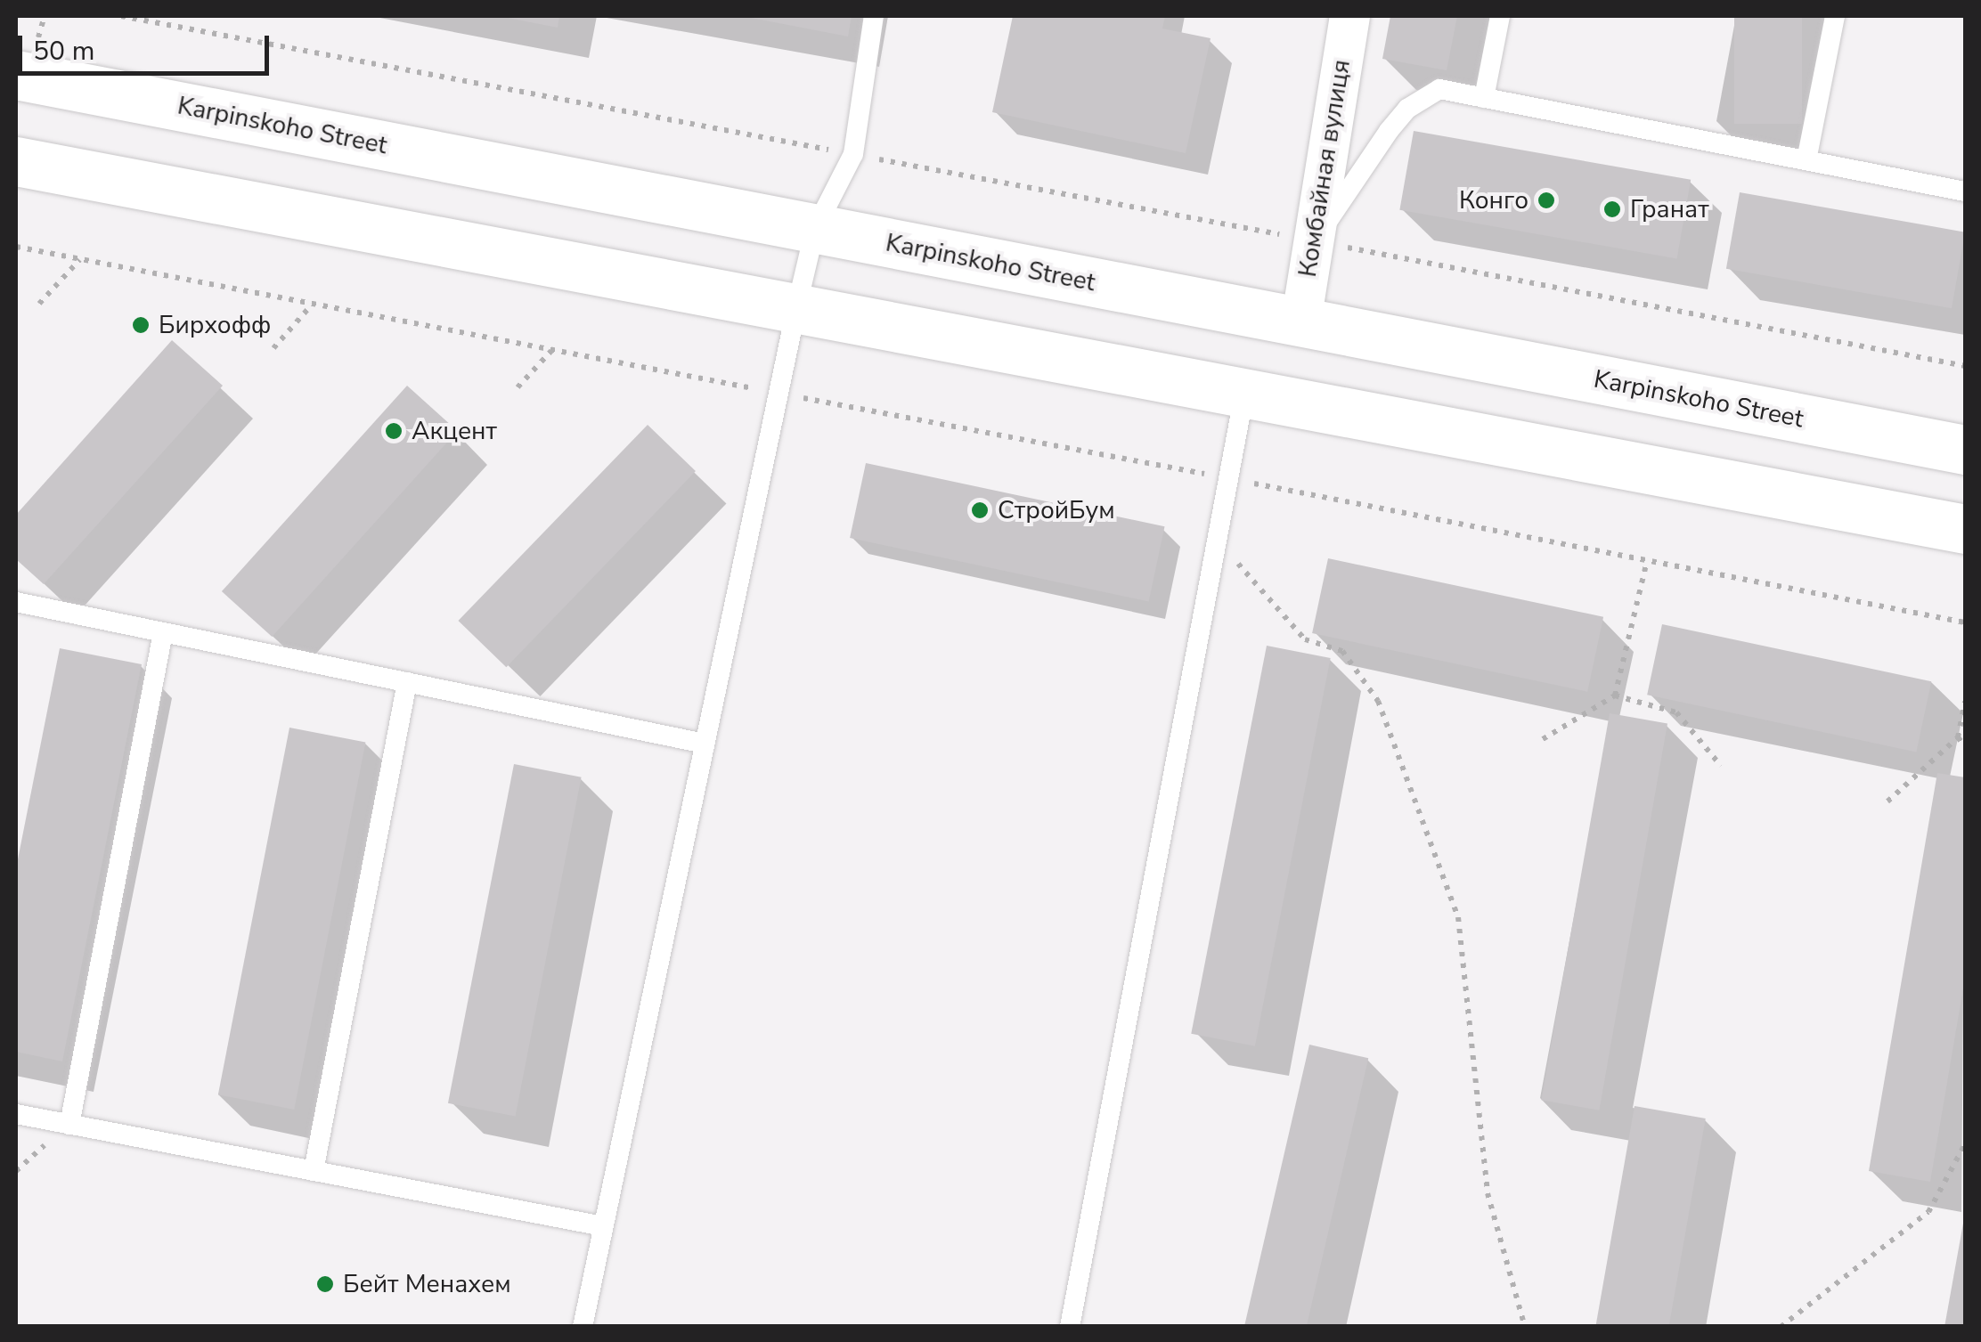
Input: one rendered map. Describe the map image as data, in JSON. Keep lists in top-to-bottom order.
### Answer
{
  "streets": {
    "street": ["Karpinskoho Street", "Комбайная вулиця"]
  },
  "crossings": [
    ["Karpinskoho Street", "Комбайная вулиця"]
  ],
  "places": [
    "Конго",
    "Гранат",
    "Бирхофф",
    "Акцент",
    "СтройБум",
    "Бейт Менахем"
  ],
  "scale_bar": "50 m"
}
